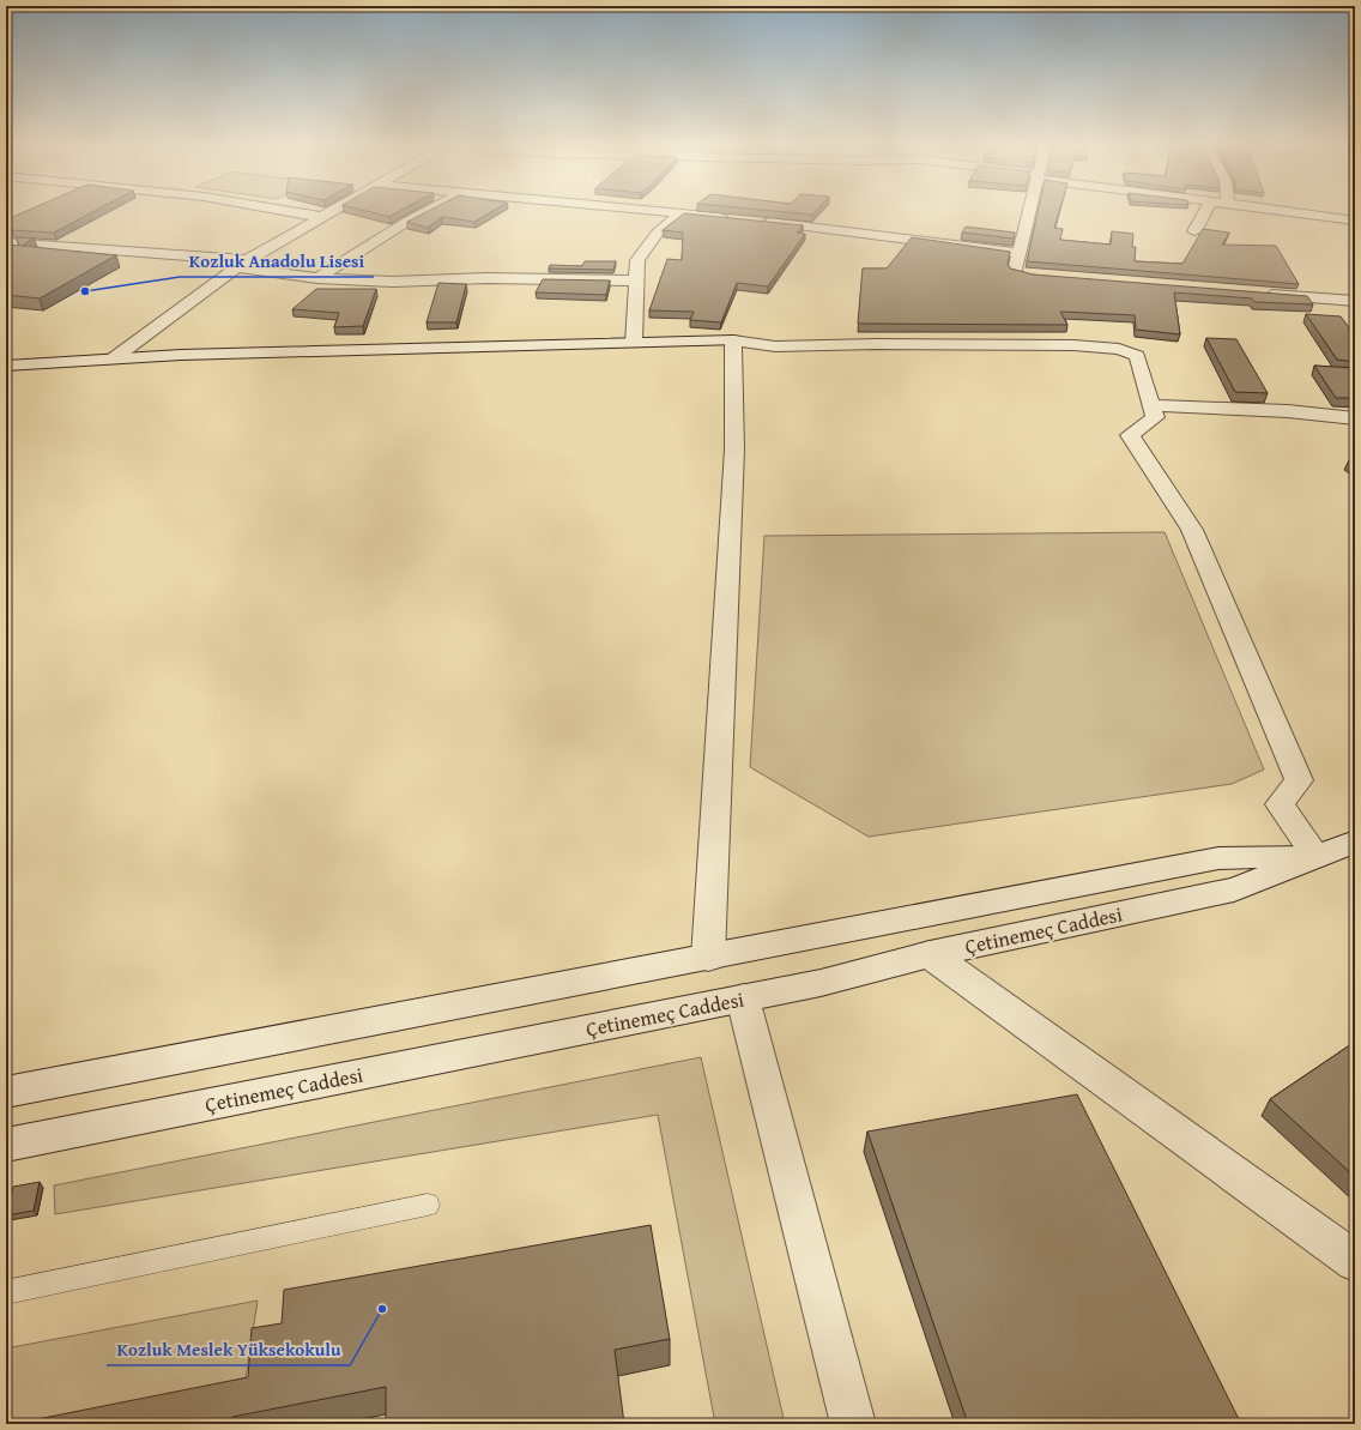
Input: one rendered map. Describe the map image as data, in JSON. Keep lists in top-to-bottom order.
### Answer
{
  "streets": {
    "street": ["Çetinemeç Caddesi"]
  },
  "places": ["Kozluk Anadolu Lisesi", "Kozluk Meslek Yüksekokulu"]
}
